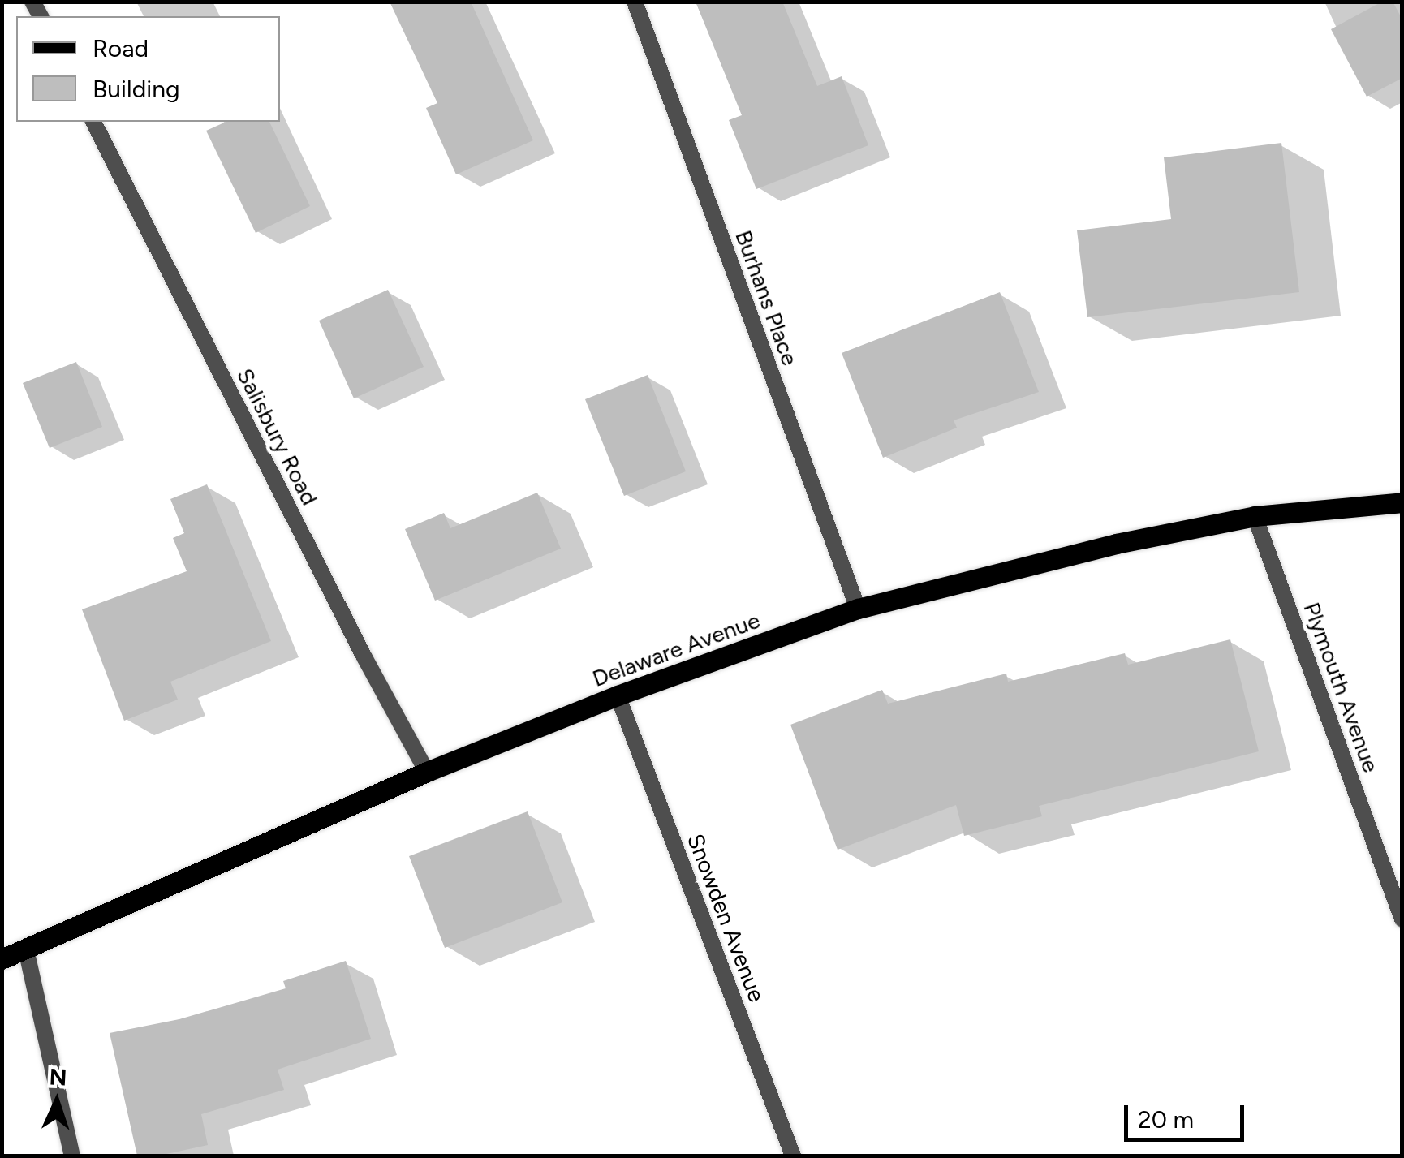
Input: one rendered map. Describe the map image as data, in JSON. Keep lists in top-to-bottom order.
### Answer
{
  "streets": {
    "main road": ["Delaware Avenue"],
    "street": [
      "Burhans Place",
      "Salisbury Road",
      "Plymouth Avenue",
      "Snowden Avenue"
    ]
  },
  "crossings": [
    ["Burhans Place", "Delaware Avenue"],
    ["Salisbury Road", "Delaware Avenue"],
    ["Delaware Avenue", "Plymouth Avenue"],
    ["Delaware Avenue", "Snowden Avenue"]
  ],
  "legend": ["Road", "Building"],
  "scale_bar": "20 m",
  "north": "top"
}
